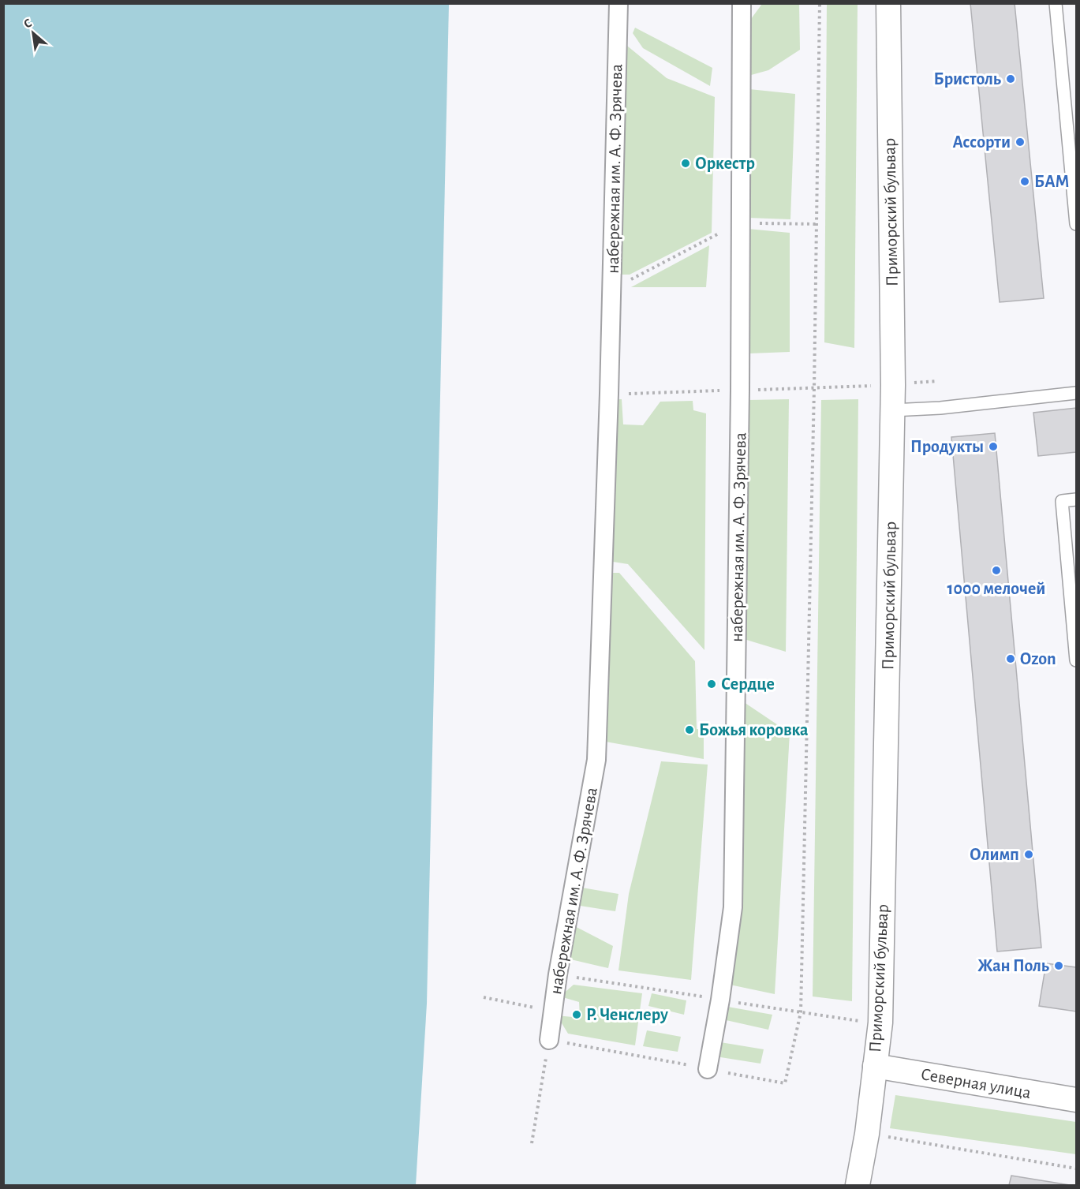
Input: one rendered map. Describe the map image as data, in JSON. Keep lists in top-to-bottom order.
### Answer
{
  "streets": {
    "street": ["набережная им. А. Ф. Зрячева", "Приморский бульвар", "Северная улица"]
  },
  "crossings": [
    ["Приморский бульвар", "Северная улица"]
  ],
  "places": [
    "Бристоль",
    "Ассорти",
    "Оркестр",
    "БАМ",
    "Продукты",
    "1000 мелочей",
    "Ozon",
    "Сердце",
    "Божья коровка",
    "Олимп",
    "Жан Поль",
    "Р. Ченслеру"
  ],
  "north": "top left"
}
